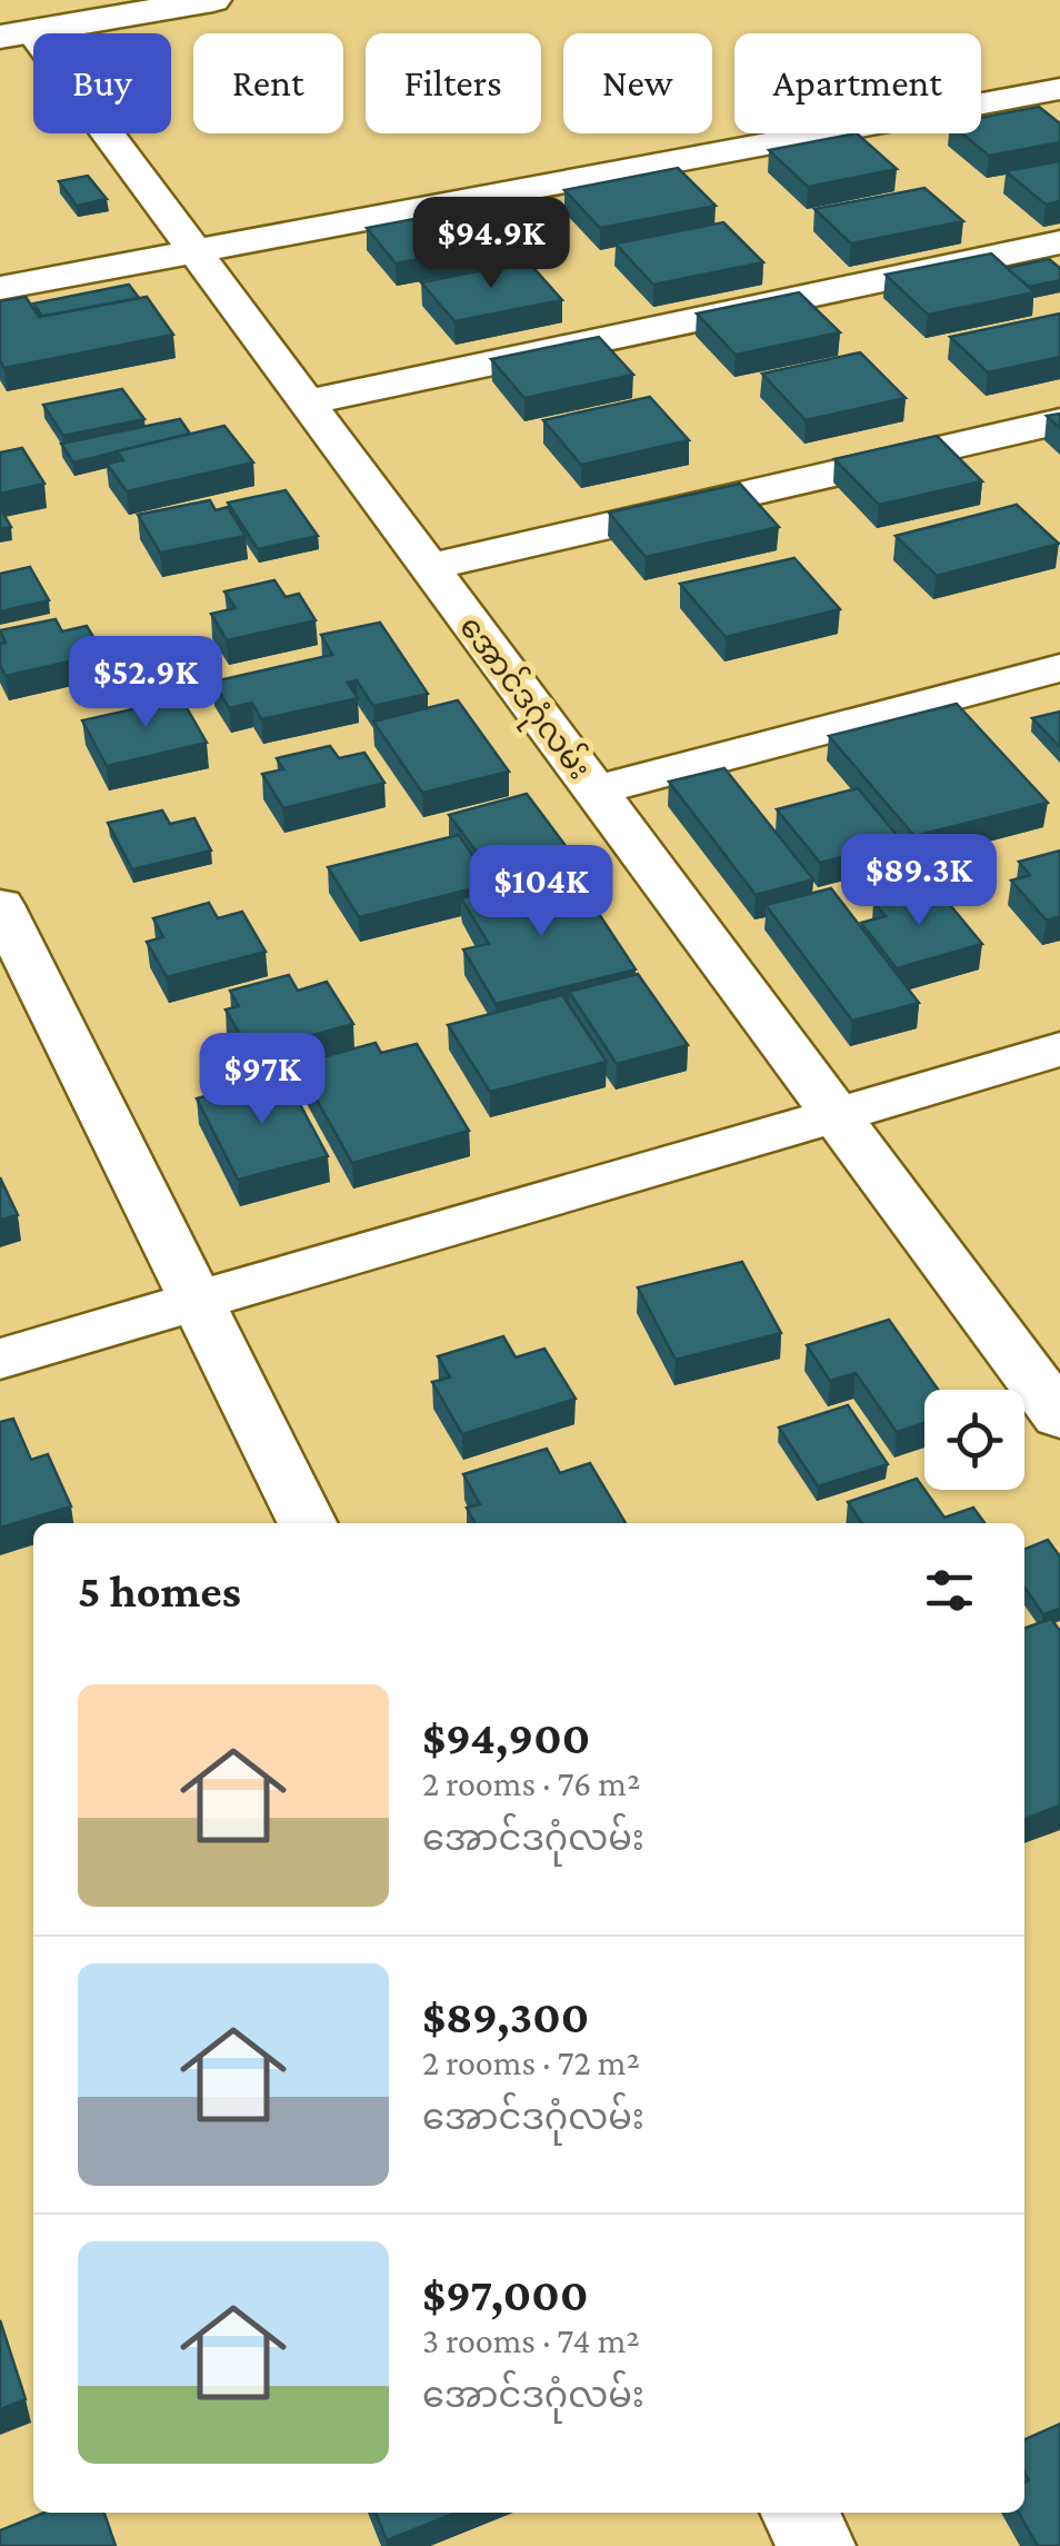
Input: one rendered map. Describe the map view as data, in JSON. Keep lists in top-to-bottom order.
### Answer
{
  "streets": {
    "street": ["အောင်ဒဂုံလမ်း"]
  },
  "page": {
    "chip": [
      "Buy",
      "Rent",
      "Filters",
      "New",
      "Apartment"
    ],
    "price": [
      "$94.9K",
      "$52.9K",
      "$89.3K",
      "$104K",
      "$97K"
    ],
    "heading": "5 homes",
    "list": [
      {
        "name": "$94,900",
        "note": "2 rooms · 76 m² · အောင်ဒဂုံလမ်း"
      },
      {
        "name": "$89,300",
        "note": "2 rooms · 72 m² · အောင်ဒဂုံလမ်း"
      },
      {
        "name": "$97,000",
        "note": "3 rooms · 74 m² · အောင်ဒဂုံလမ်း"
      }
    ]
  }
}
